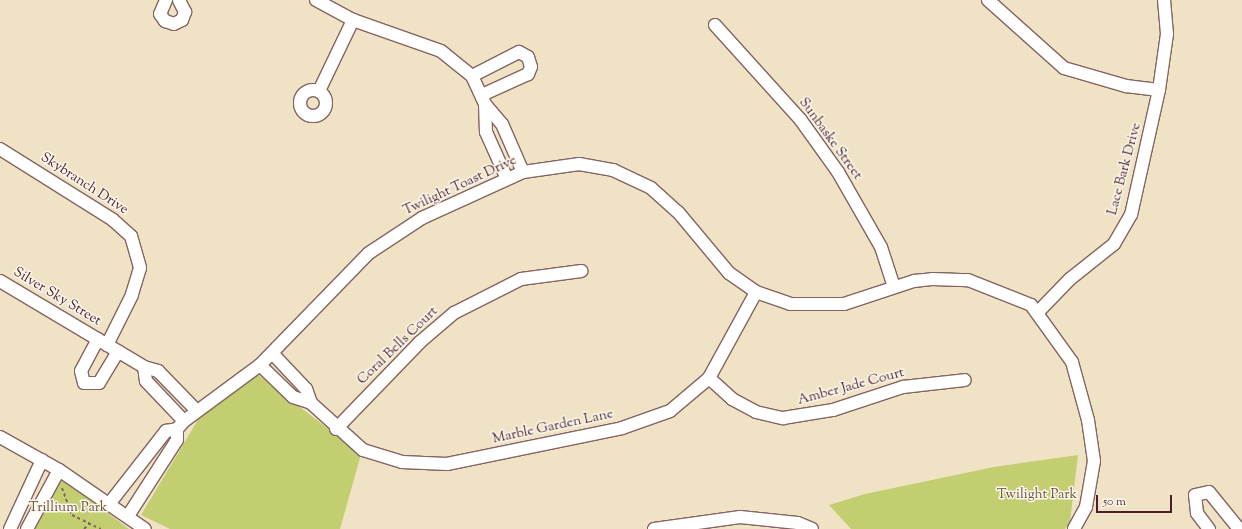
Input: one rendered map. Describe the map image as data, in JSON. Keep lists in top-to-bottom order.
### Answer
{
  "streets": {
    "street": [
      "Sunbaske Street",
      "Lace Bark Drive",
      "Skybranch Drive",
      "Twilight Toast Drive",
      "Silver Sky Street",
      "Coral Bells Court",
      "Amber Jade Court",
      "Marble Garden Lane"
    ]
  },
  "crossings": [
    ["Sunbaske Street", "Twilight Toast Drive"],
    ["Lace Bark Drive", "Twilight Toast Drive"],
    ["Skybranch Drive", "Silver Sky Street"],
    ["Twilight Toast Drive", "Silver Sky Street"],
    ["Twilight Toast Drive", "Marble Garden Lane"],
    ["Coral Bells Court", "Marble Garden Lane"],
    ["Amber Jade Court", "Marble Garden Lane"]
  ],
  "parks": ["Twilight Park", "Trillium Park"],
  "scale_bar": "50 m"
}
